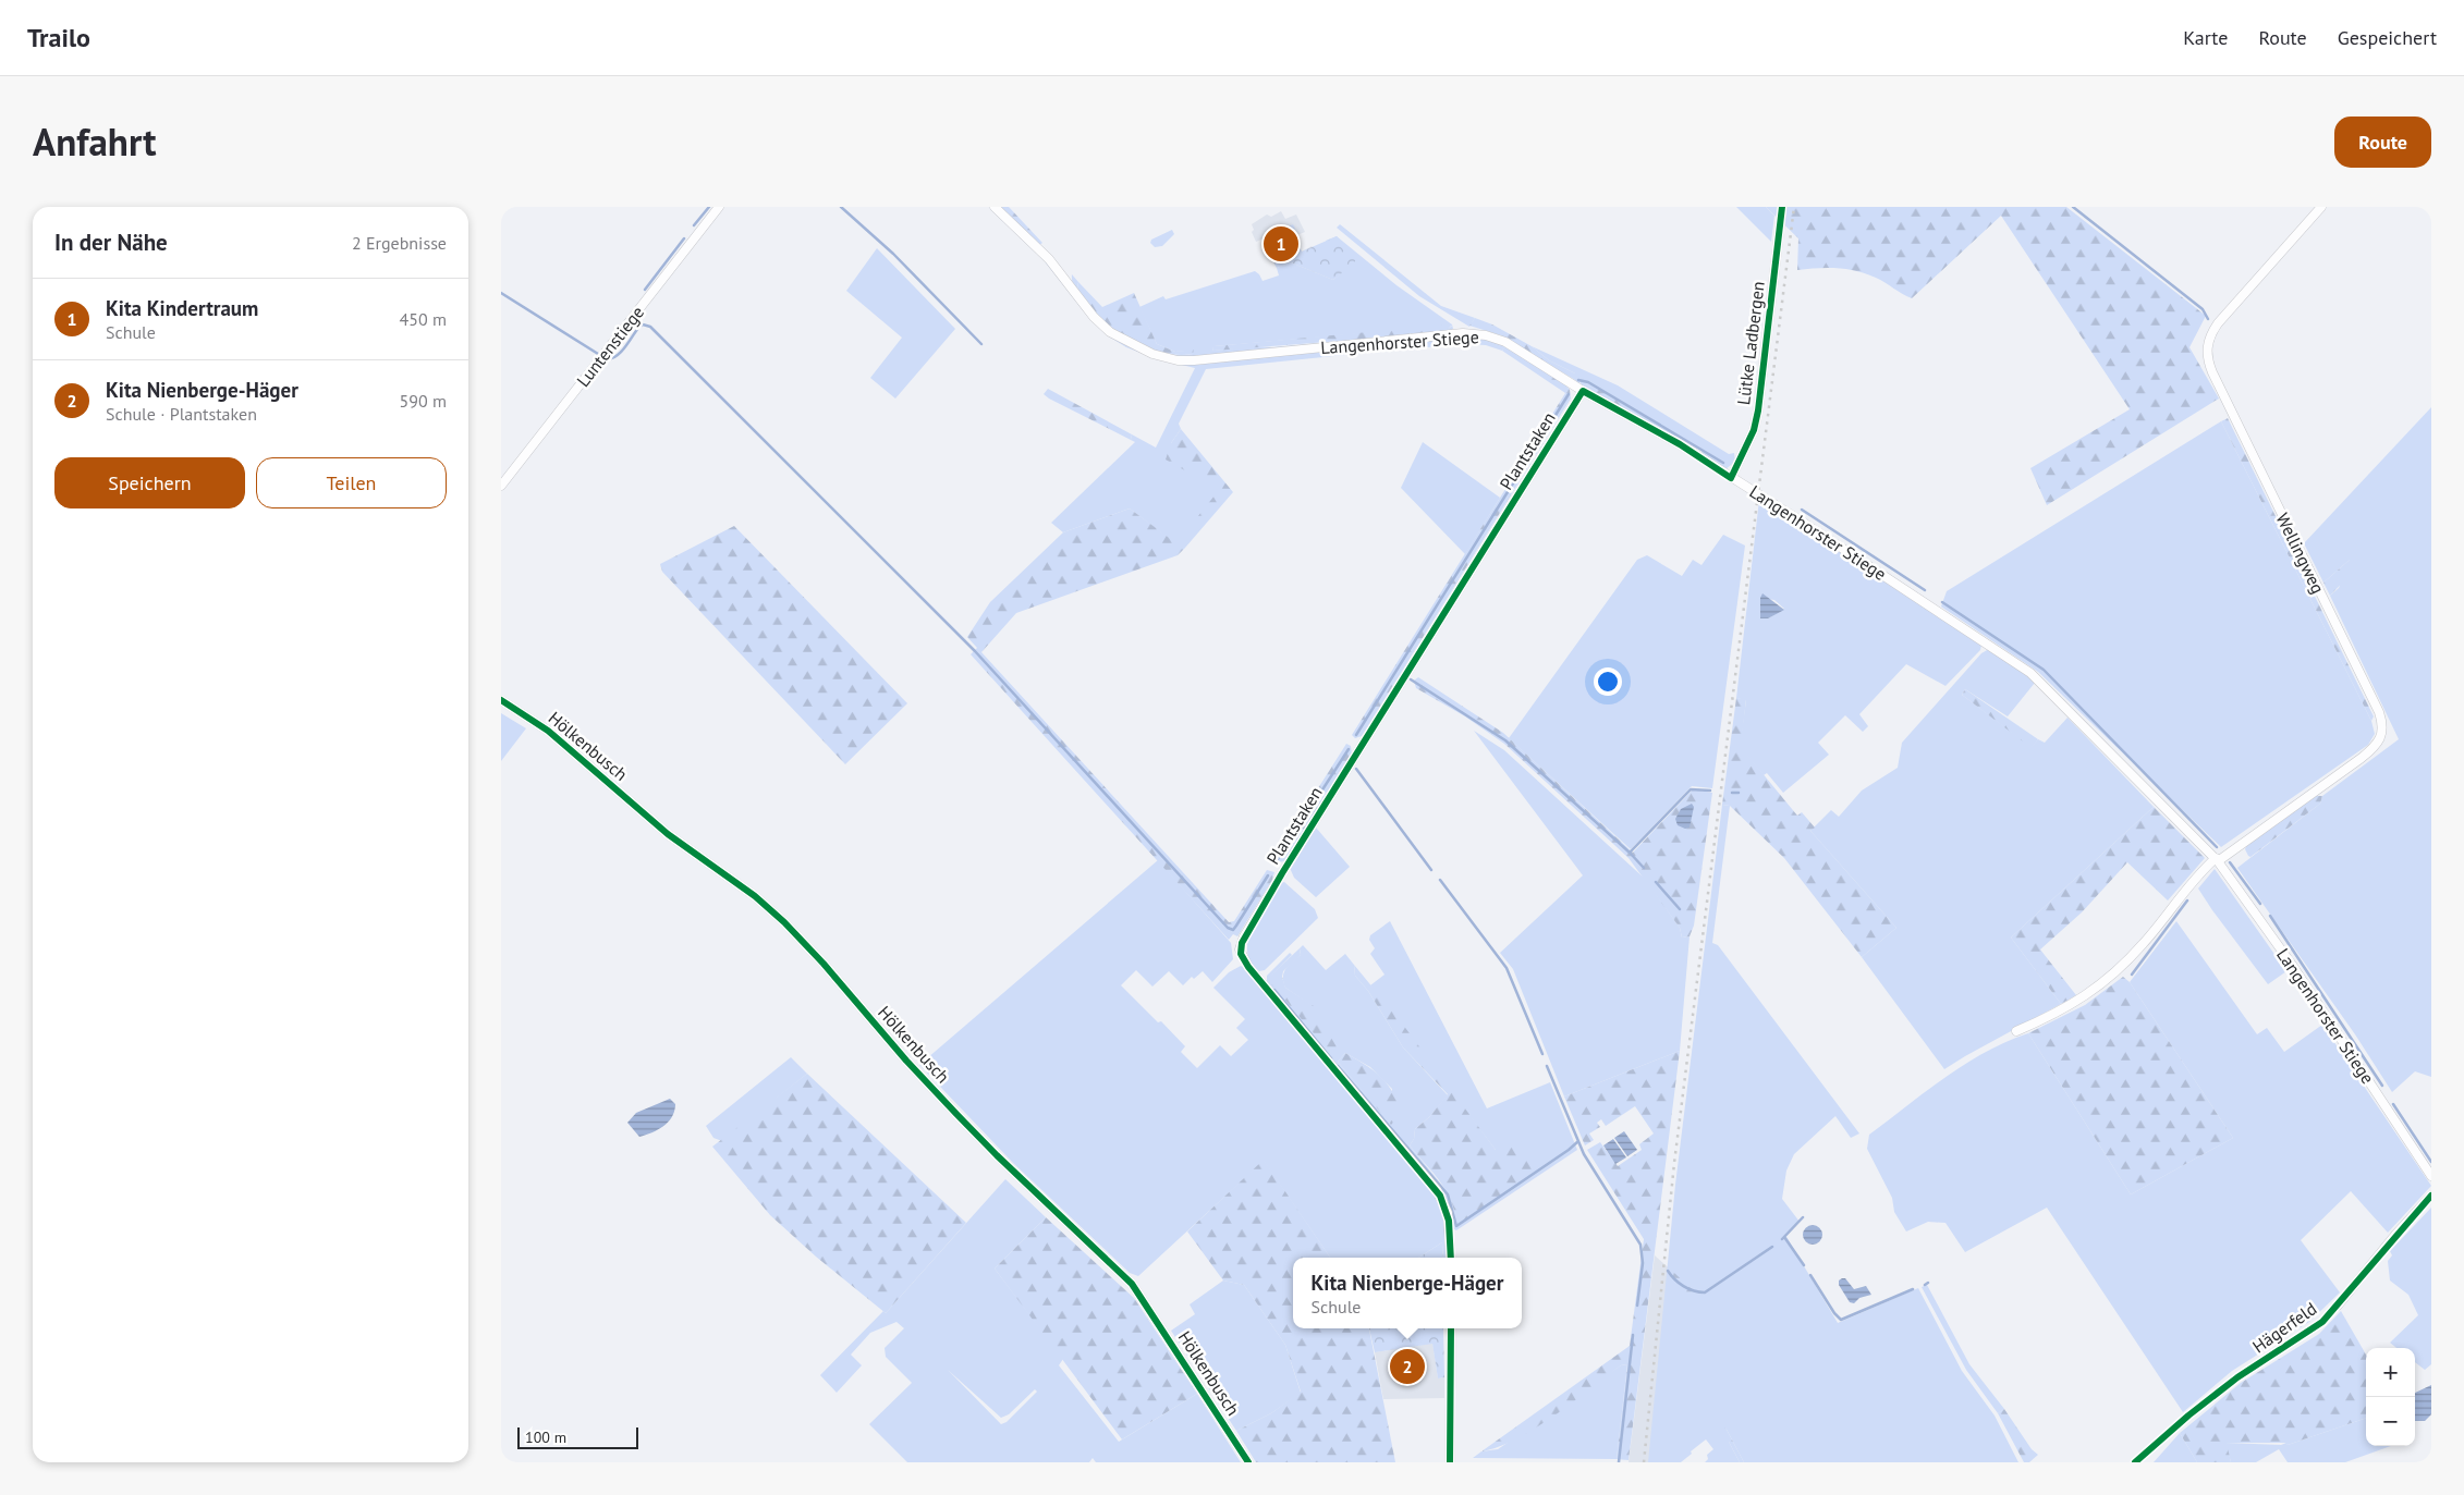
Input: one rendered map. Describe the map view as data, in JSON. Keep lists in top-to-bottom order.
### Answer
{
  "streets": {
    "street": [
      "Langenhorster Stiege",
      "Lütke Ladbergen",
      "Luntenstiege",
      "Plantstaken",
      "Wellingweg",
      "Hölkenbusch",
      "Hägerfeld"
    ]
  },
  "crossings": [
    ["Langenhorster Stiege", "Lütke Ladbergen"],
    ["Langenhorster Stiege", "Plantstaken"],
    ["Langenhorster Stiege", "Wellingweg"]
  ],
  "scale_bar": "100 m",
  "page": {
    "header": "Trailo",
    "nav": ["Karte", "Route", "Gespeichert"],
    "title": "Anfahrt",
    "buttons": [
      "Route",
      ["Speichern", "Teilen"]
    ],
    "heading": ["In der Nähe", "2 Ergebnisse"],
    "pins": ["1", "2"],
    "list": [
      {
        "mark": "1",
        "name": "Kita Kindertraum",
        "note": "Schule",
        "value": "450 m"
      },
      {
        "mark": "2",
        "name": "Kita Nienberge-Häger",
        "note": "Schule · Plantstaken",
        "value": "590 m"
      }
    ],
    "popup": ["Kita Nienberge-Häger", "Schule"],
    "map_buttons": ["+", "−"],
    "scale": "100 m"
  }
}
